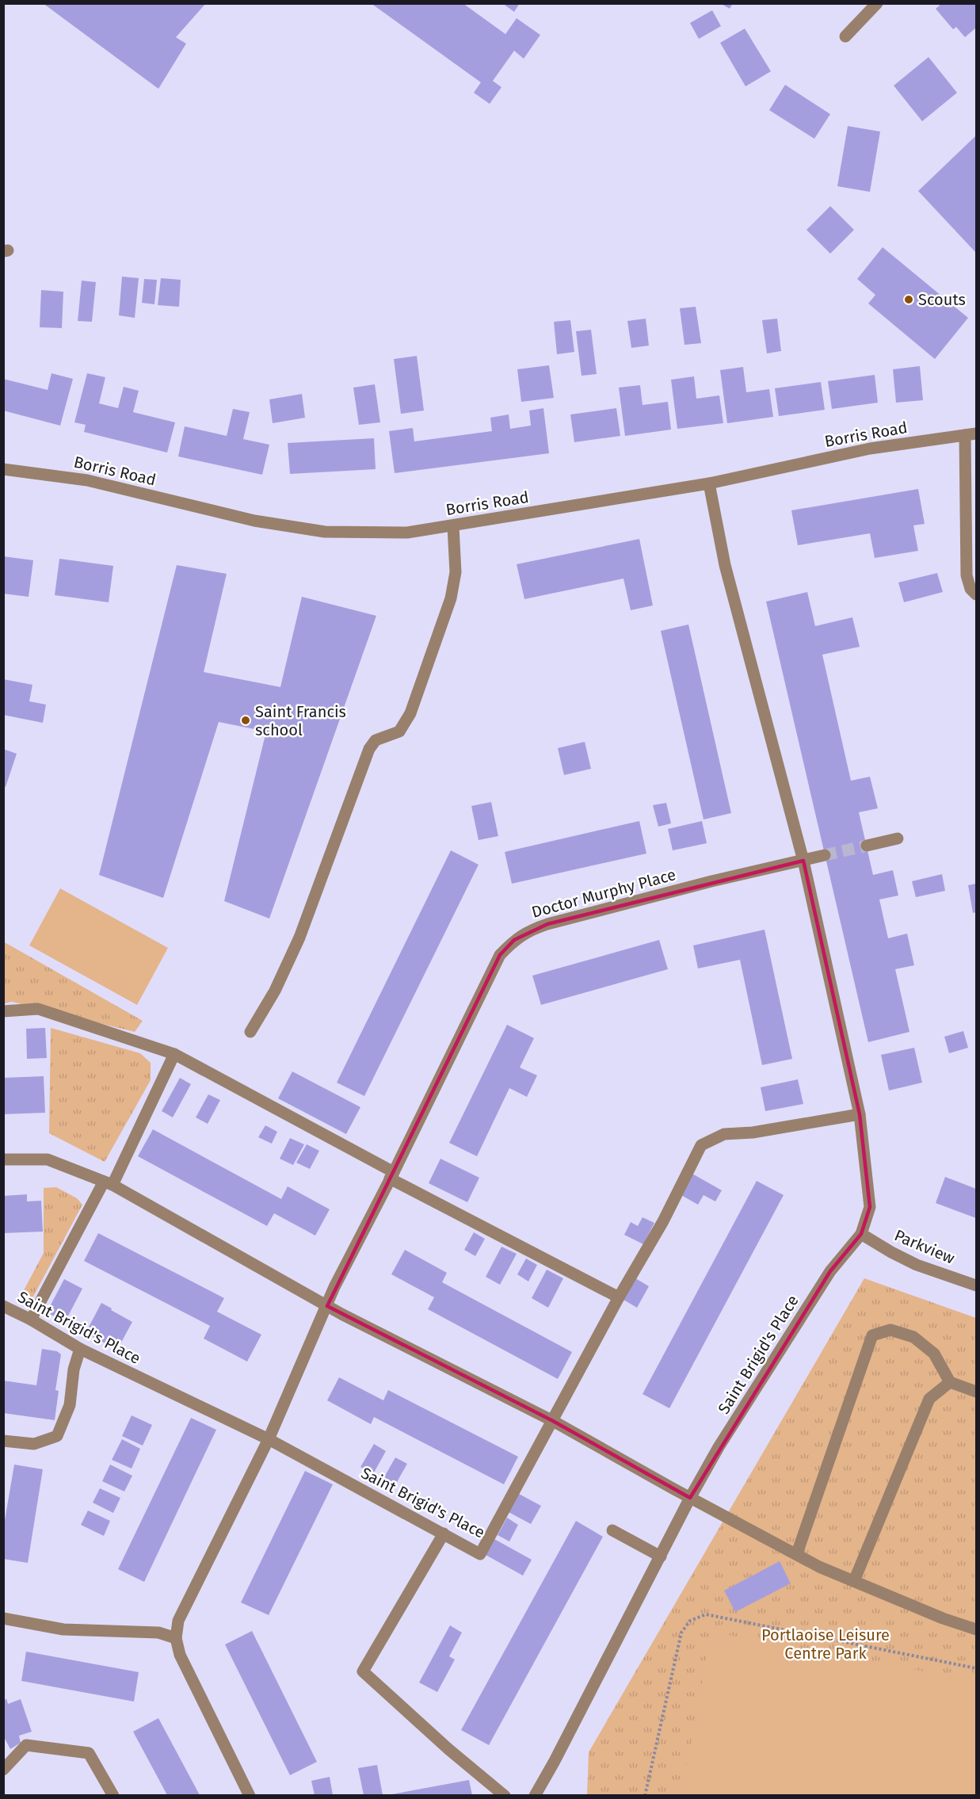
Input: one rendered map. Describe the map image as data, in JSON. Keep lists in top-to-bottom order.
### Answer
{
  "streets": {
    "street": [
      "Borris Road",
      "Doctor Murphy Place",
      "Parkview",
      "Saint Brigid's Place"
    ]
  },
  "crossings": [
    ["Parkview", "Saint Brigid's Place"]
  ],
  "parks": ["Portlaoise Leisure Centre Park"],
  "places": ["Scouts", "Saint Francis school"]
}
